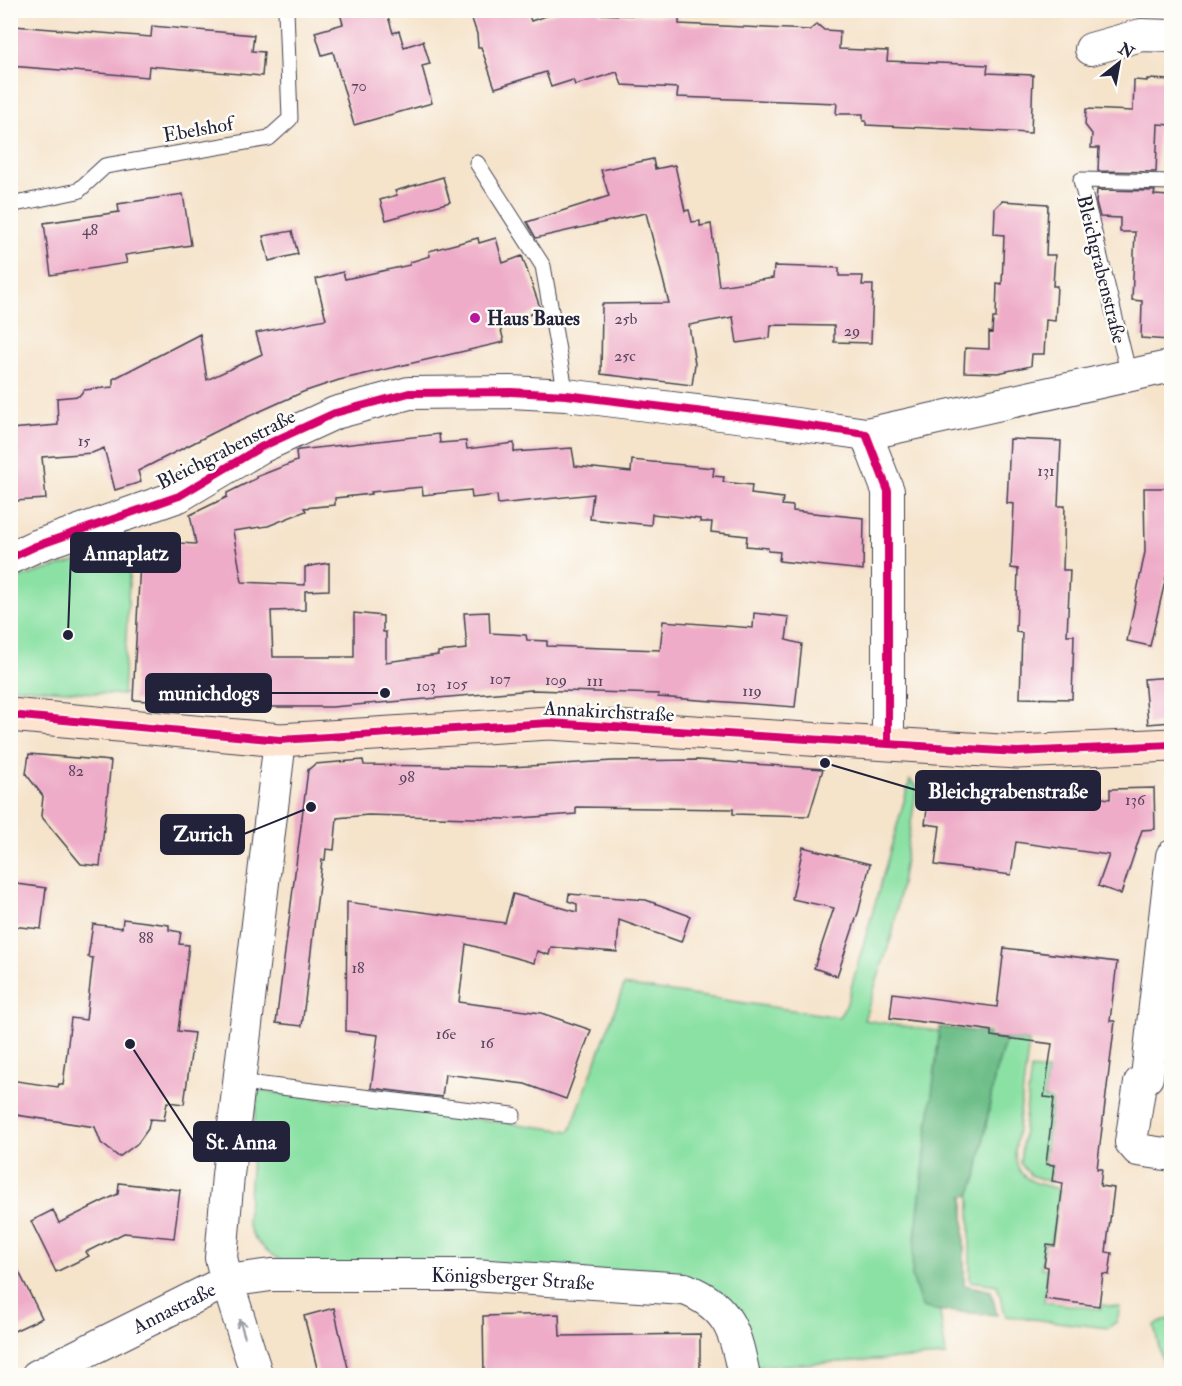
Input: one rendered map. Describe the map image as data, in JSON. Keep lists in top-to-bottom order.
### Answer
{
  "streets": {
    "street": [
      "Bleichgrabenstraße",
      "Annakirchstraße",
      "Königsberger Straße",
      "Annastraße"
    ],
    "lane": ["Ebelshof"]
  },
  "crossings": [
    ["Annakirchstraße", "Annastraße"],
    ["Königsberger Straße", "Annastraße"]
  ],
  "places": [
    "Haus Baues",
    "Annaplatz",
    "munichdogs",
    "Bleichgrabenstraße",
    "Zurich",
    "St. Anna"
  ],
  "house_numbers": [
    "70",
    "48",
    "25b",
    "29",
    "25c",
    "15",
    "131",
    "107",
    "109",
    "111",
    "105",
    "103",
    "119",
    "82",
    "98",
    "136",
    "88",
    "18",
    "16e",
    "16"
  ],
  "north": "top right"
}
